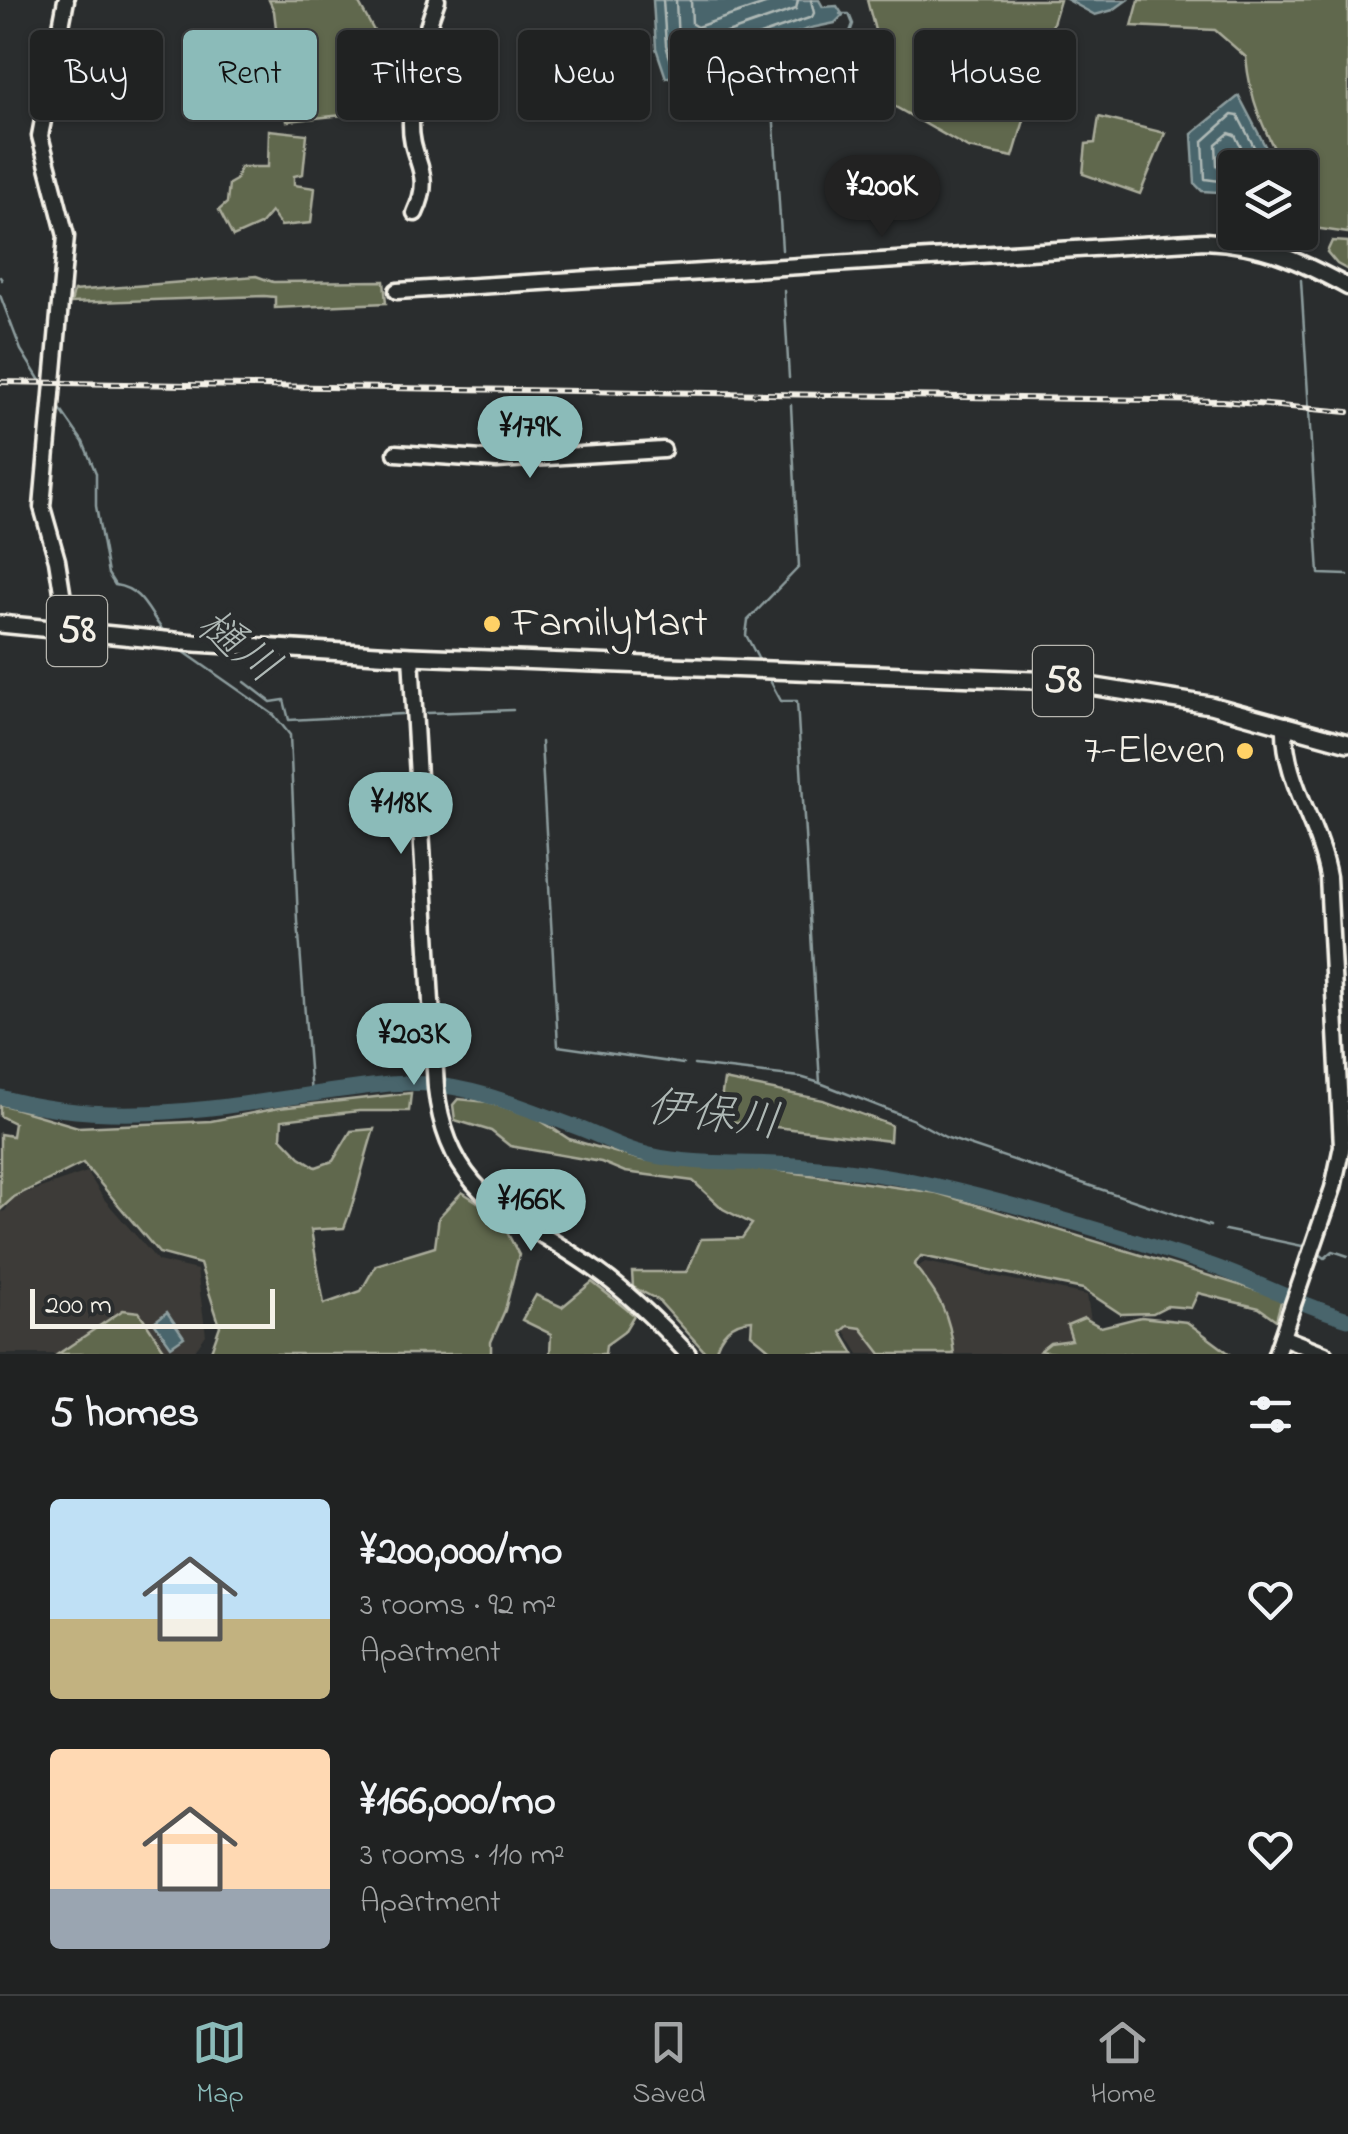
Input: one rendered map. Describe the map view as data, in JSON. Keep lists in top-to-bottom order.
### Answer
{
  "streets": {
    "main road": ["58"]
  },
  "water": ["樋川", "伊保川"],
  "places": ["FamilyMart", "7-Eleven"],
  "scale_bar": "200 m",
  "page": {
    "chip": [
      "Buy",
      "Rent",
      "Filters",
      "New",
      "Apartment",
      "House"
    ],
    "price": [
      "¥200K",
      "¥179K",
      "¥118K",
      "¥203K",
      "¥166K"
    ],
    "scale": "200 m",
    "heading": "5 homes",
    "list": [
      {
        "name": "¥200,000/mo",
        "note": "3 rooms · 92 m² · Apartment"
      },
      {
        "name": "¥166,000/mo",
        "note": "3 rooms · 110 m² · Apartment"
      }
    ],
    "tabs": ["Map", "Saved", "Home"]
  }
}
